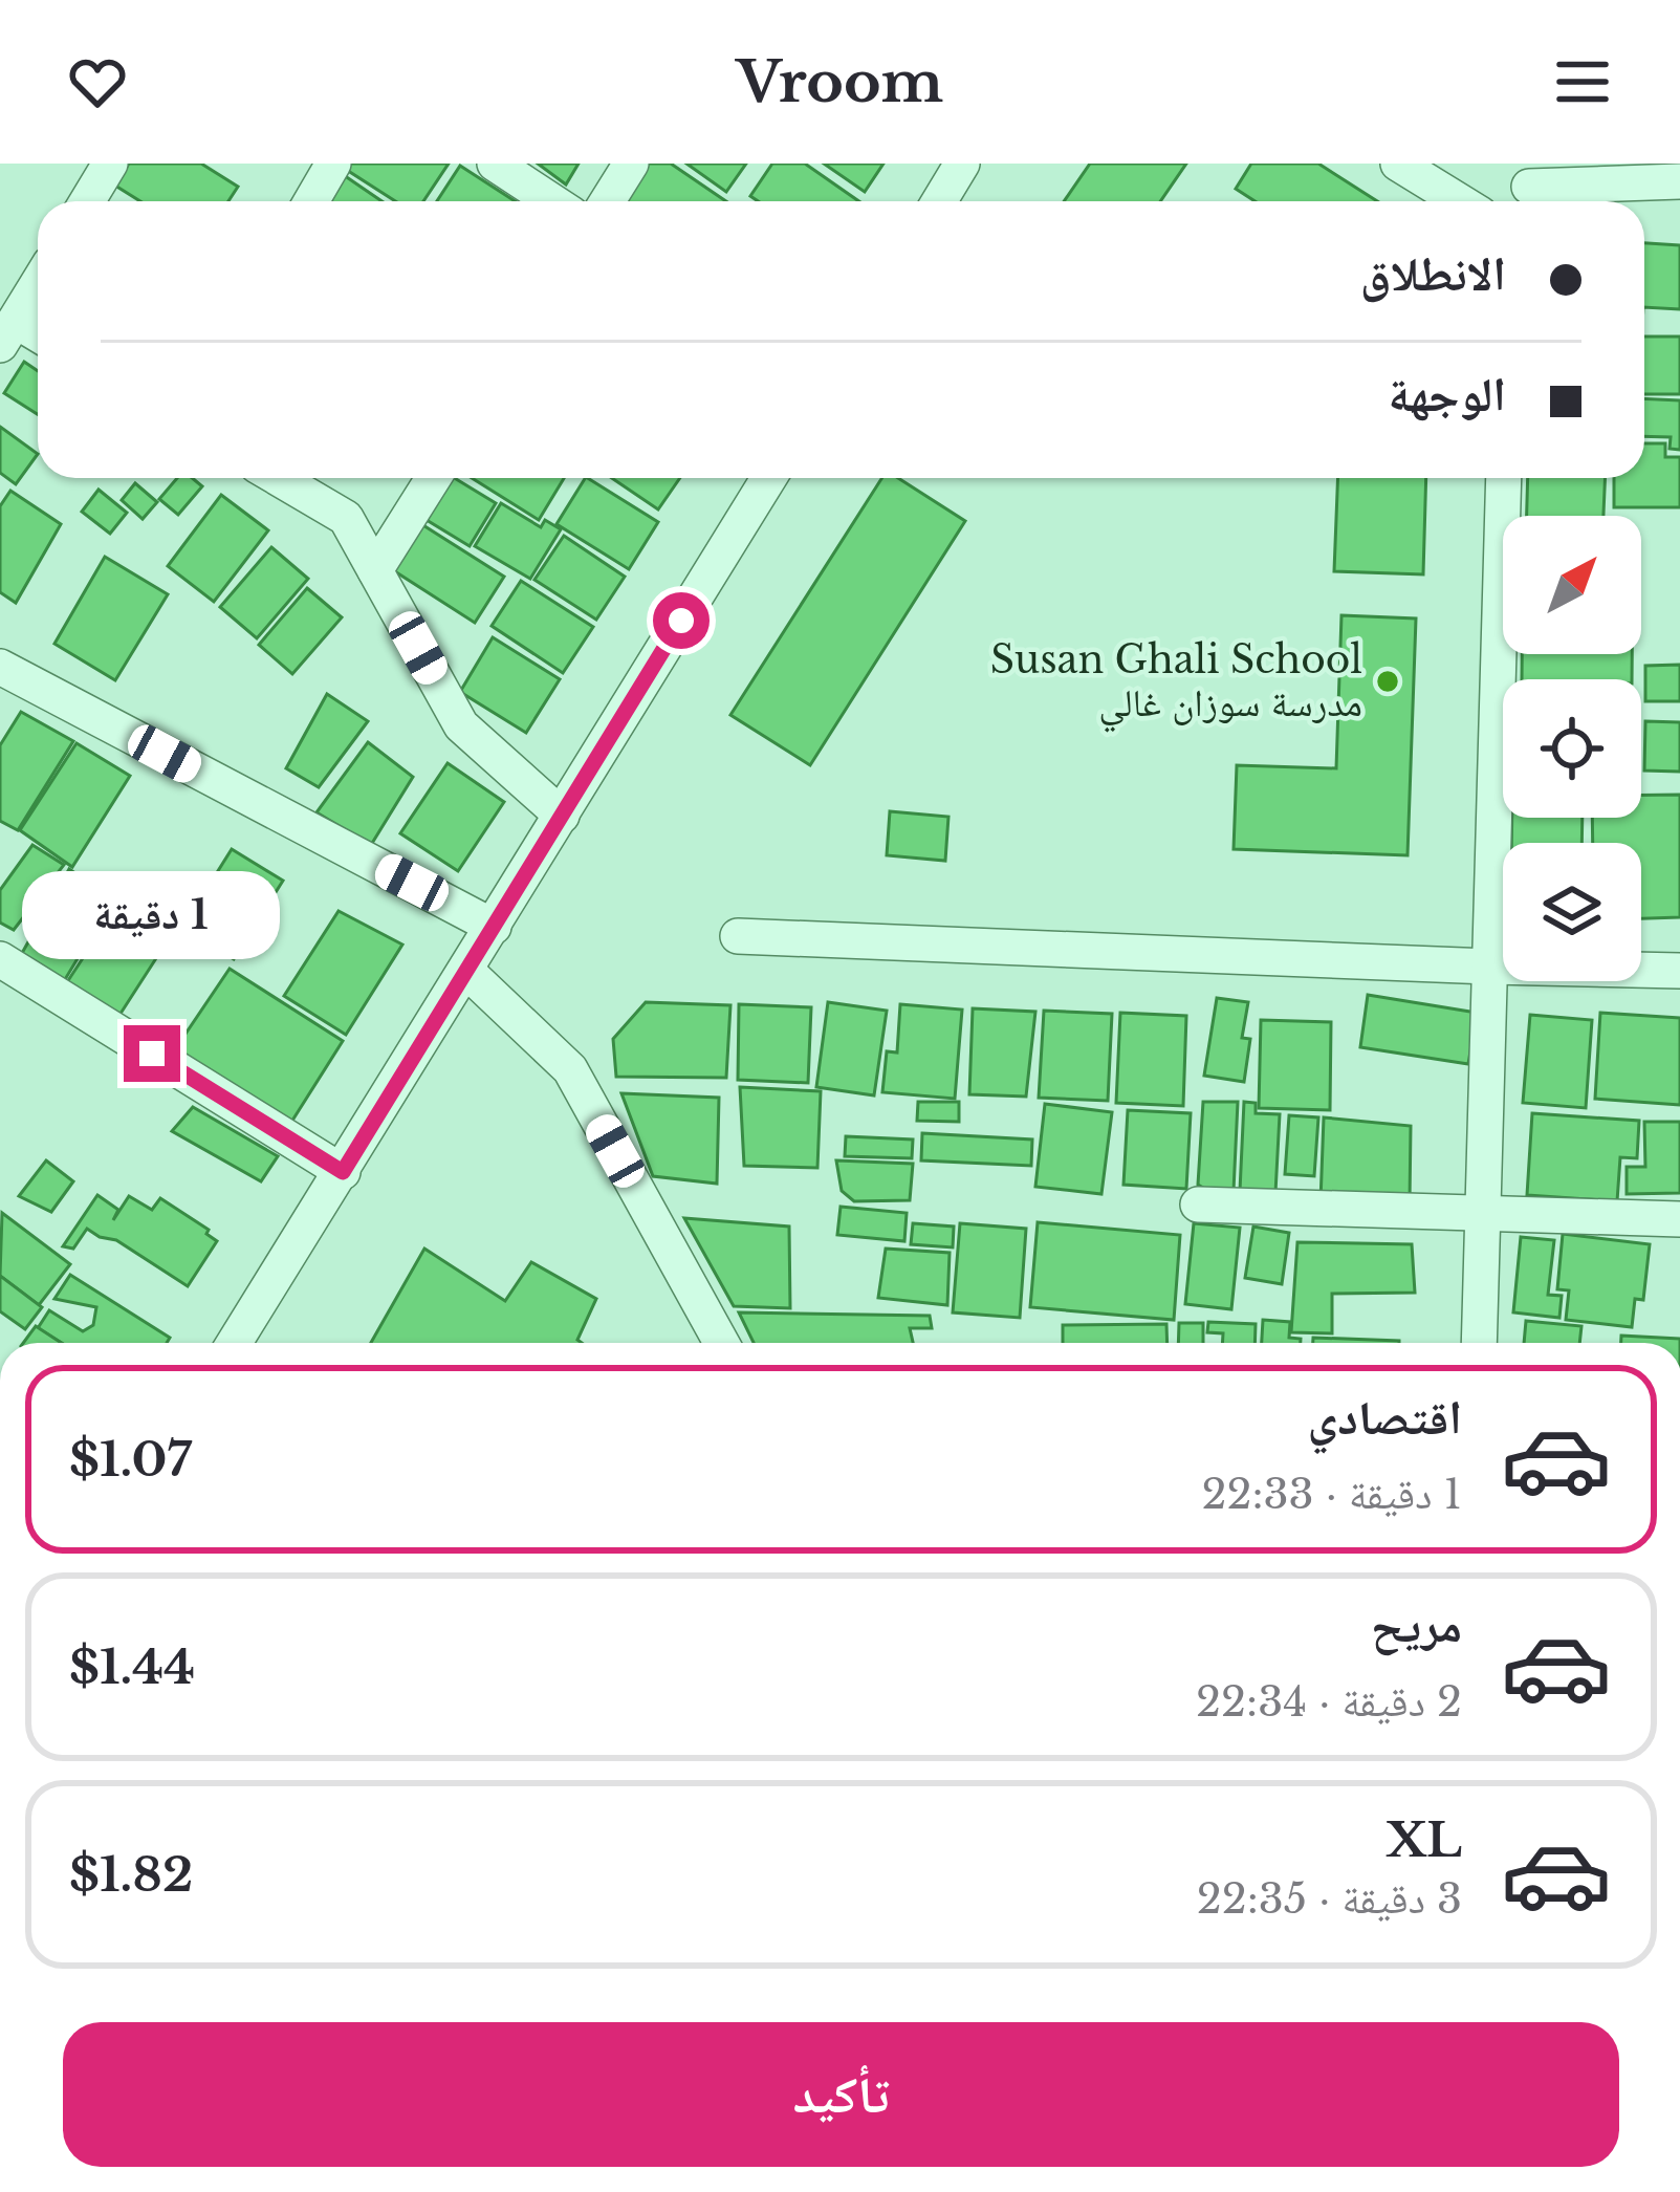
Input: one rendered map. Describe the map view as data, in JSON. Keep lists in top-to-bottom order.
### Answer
{
  "places": ["Susan Ghali School مدرسة سوزان غالي"],
  "north": "top right",
  "page": {
    "header": "Vroom",
    "banner": ["الانطلاق", "الوجهة"],
    "bubble": "1 دقيقة",
    "list": [
      {
        "name": "اقتصادي",
        "note": "1 دقيقة · 22:33",
        "value": "$1.07"
      },
      {
        "name": "مريح",
        "note": "2 دقيقة · 22:34",
        "value": "$1.44"
      },
      {
        "name": "XL",
        "note": "3 دقيقة · 22:35",
        "value": "$1.82"
      }
    ],
    "buttons": "تأكيد"
  }
}
